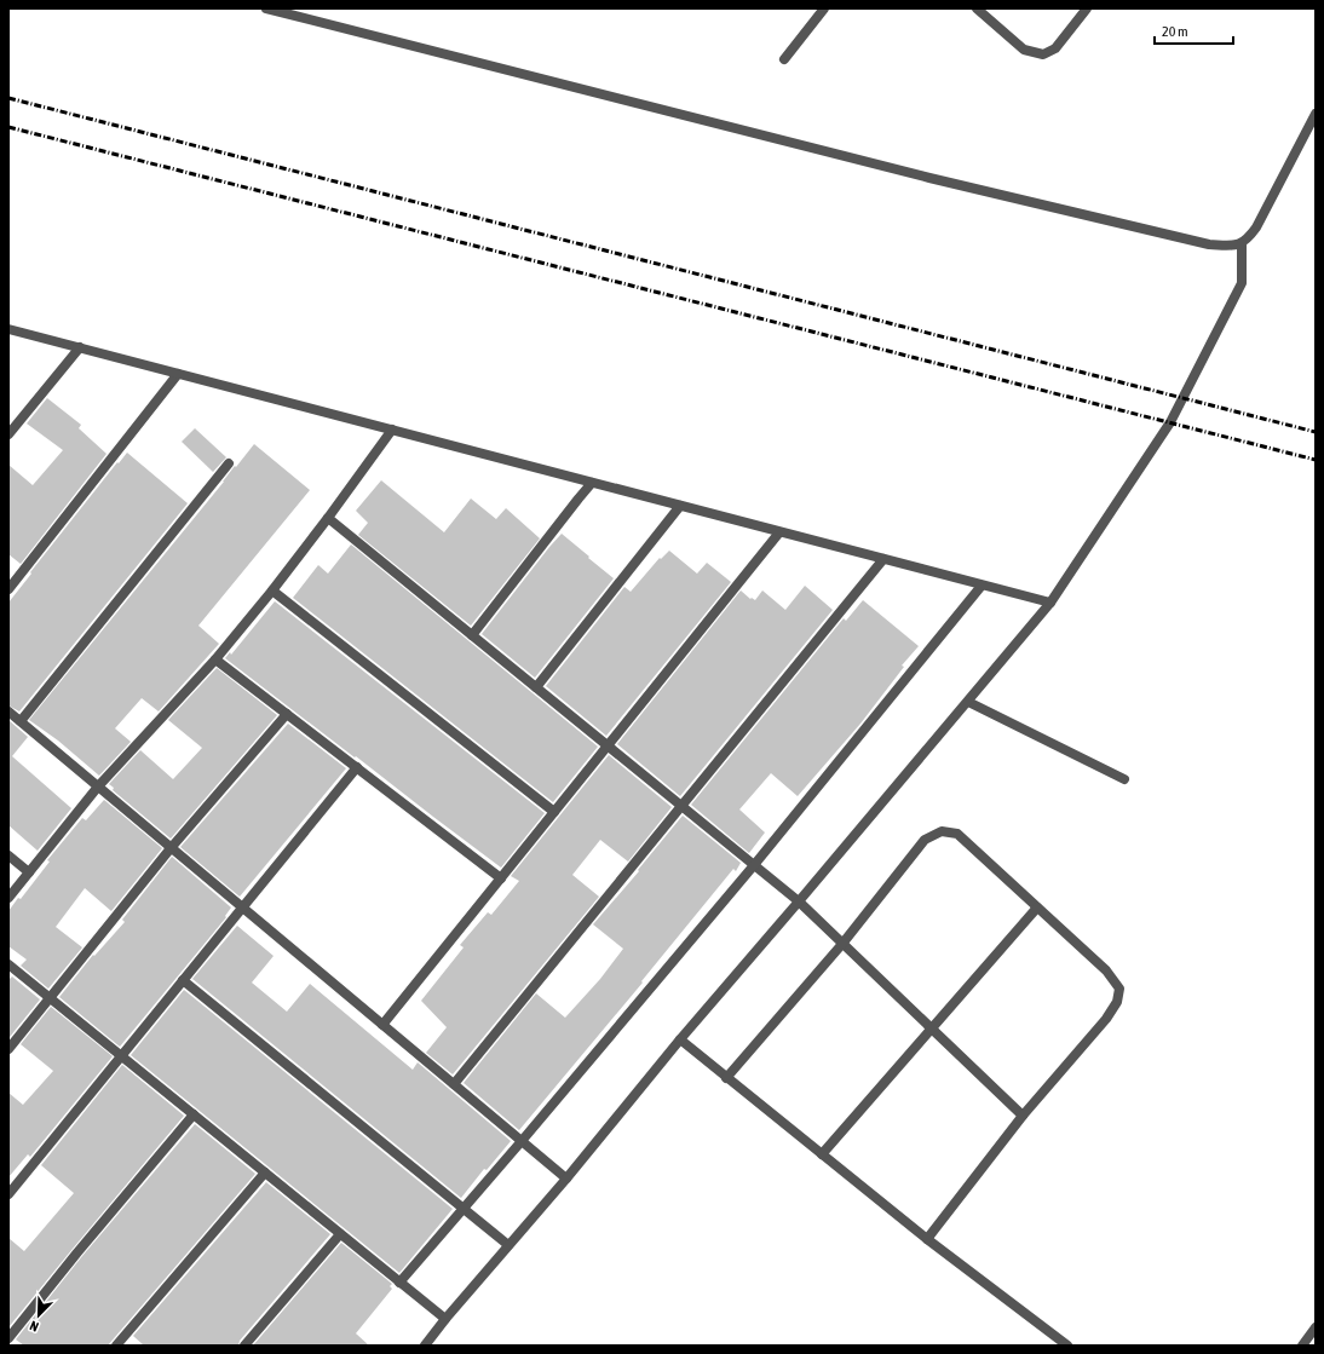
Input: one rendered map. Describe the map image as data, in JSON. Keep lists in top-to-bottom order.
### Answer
{
  "scale_bar": "20 m",
  "north": "bottom left"
}
